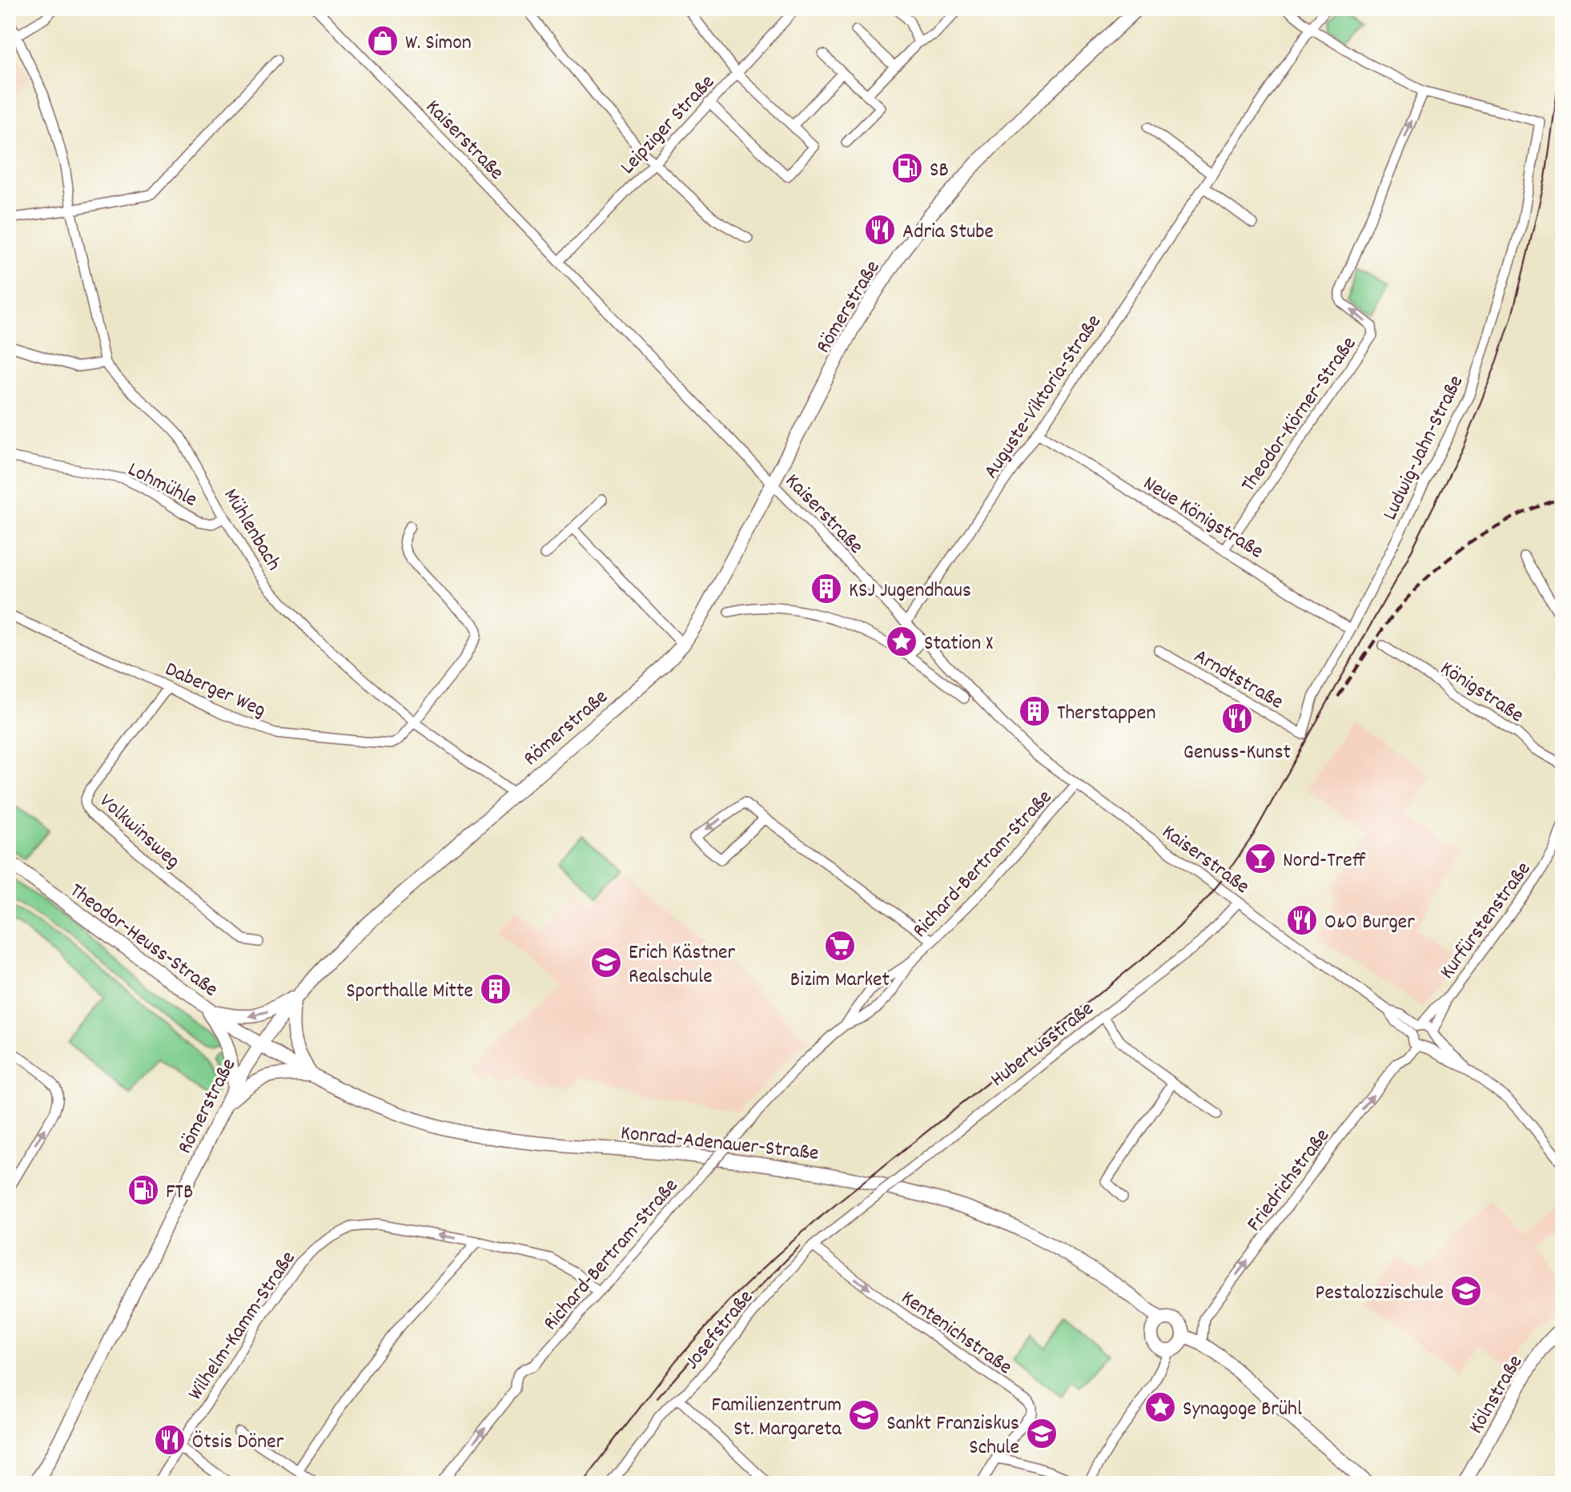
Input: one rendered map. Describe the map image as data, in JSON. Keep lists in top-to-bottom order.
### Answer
{
  "streets": {
    "main road": [
      "Römerstraße",
      "Theodor-Heuss-Straße",
      "Konrad-Adenauer-Straße",
      "Kölnstraße"
    ],
    "street": [
      "Leipziger Straße",
      "Kaiserstraße",
      "Auguste-Viktoria-Straße",
      "Theodor-Körner-Straße",
      "Ludwig-Jahn-Straße",
      "Lohmühle",
      "Neue Königstraße",
      "Mühlenbach",
      "Arndtstraße",
      "Daberger Weg",
      "Königstraße",
      "Volkwinsweg",
      "Richard-Bertram-Straße",
      "Kurfürstenstraße",
      "Hubertusstraße",
      "Friedrichstraße",
      "Wilhelm-Kamm-Straße",
      "Josefstraße",
      "Kentenichstraße"
    ]
  },
  "crossings": [
    ["Leipziger Straße", "Kaiserstraße"],
    ["Kaiserstraße", "Römerstraße"],
    ["Kaiserstraße", "Auguste-Viktoria-Straße"],
    ["Kaiserstraße", "Richard-Bertram-Straße"],
    ["Kaiserstraße", "Kurfürstenstraße"],
    ["Kaiserstraße", "Hubertusstraße"],
    ["Kaiserstraße", "Friedrichstraße"],
    ["Römerstraße", "Mühlenbach"],
    ["Römerstraße", "Theodor-Heuss-Straße"],
    ["Römerstraße", "Konrad-Adenauer-Straße"],
    ["Auguste-Viktoria-Straße", "Neue Königstraße"],
    ["Theodor-Körner-Straße", "Ludwig-Jahn-Straße"],
    ["Theodor-Körner-Straße", "Neue Königstraße"],
    ["Ludwig-Jahn-Straße", "Neue Königstraße"],
    ["Ludwig-Jahn-Straße", "Arndtstraße"],
    ["Lohmühle", "Mühlenbach"],
    ["Mühlenbach", "Daberger Weg"],
    ["Daberger Weg", "Volkwinsweg"],
    ["Richard-Bertram-Straße", "Wilhelm-Kamm-Straße"],
    ["Kurfürstenstraße", "Friedrichstraße"],
    ["Theodor-Heuss-Straße", "Konrad-Adenauer-Straße"],
    ["Hubertusstraße", "Josefstraße"],
    ["Josefstraße", "Kentenichstraße"]
  ],
  "one_way": [
    "Theodor-Körner-Straße",
    "Friedrichstraße",
    "Wilhelm-Kamm-Straße",
    "Kentenichstraße"
  ],
  "places": {
    "shop": ["W. Simon"],
    "fuel station": ["SB", "FTB"],
    "restaurant": [
      "Adria Stube",
      "Genuss-Kunst",
      "O&O Burger",
      "Ötsis Döner"
    ],
    "building": ["KSJ Jugendhaus", "Therstappen", "Sporthalle Mitte"],
    "place": ["Station X", "Synagoge Brühl"],
    "bar": ["Nord-Treff"],
    "supermarket": ["Bizim Market"],
    "school or university": [
      "Erich Kästner Realschule",
      "Pestalozzischule",
      "Familienzentrum St. Margareta",
      "Sankt Franziskus Schule"
    ]
  }
}
